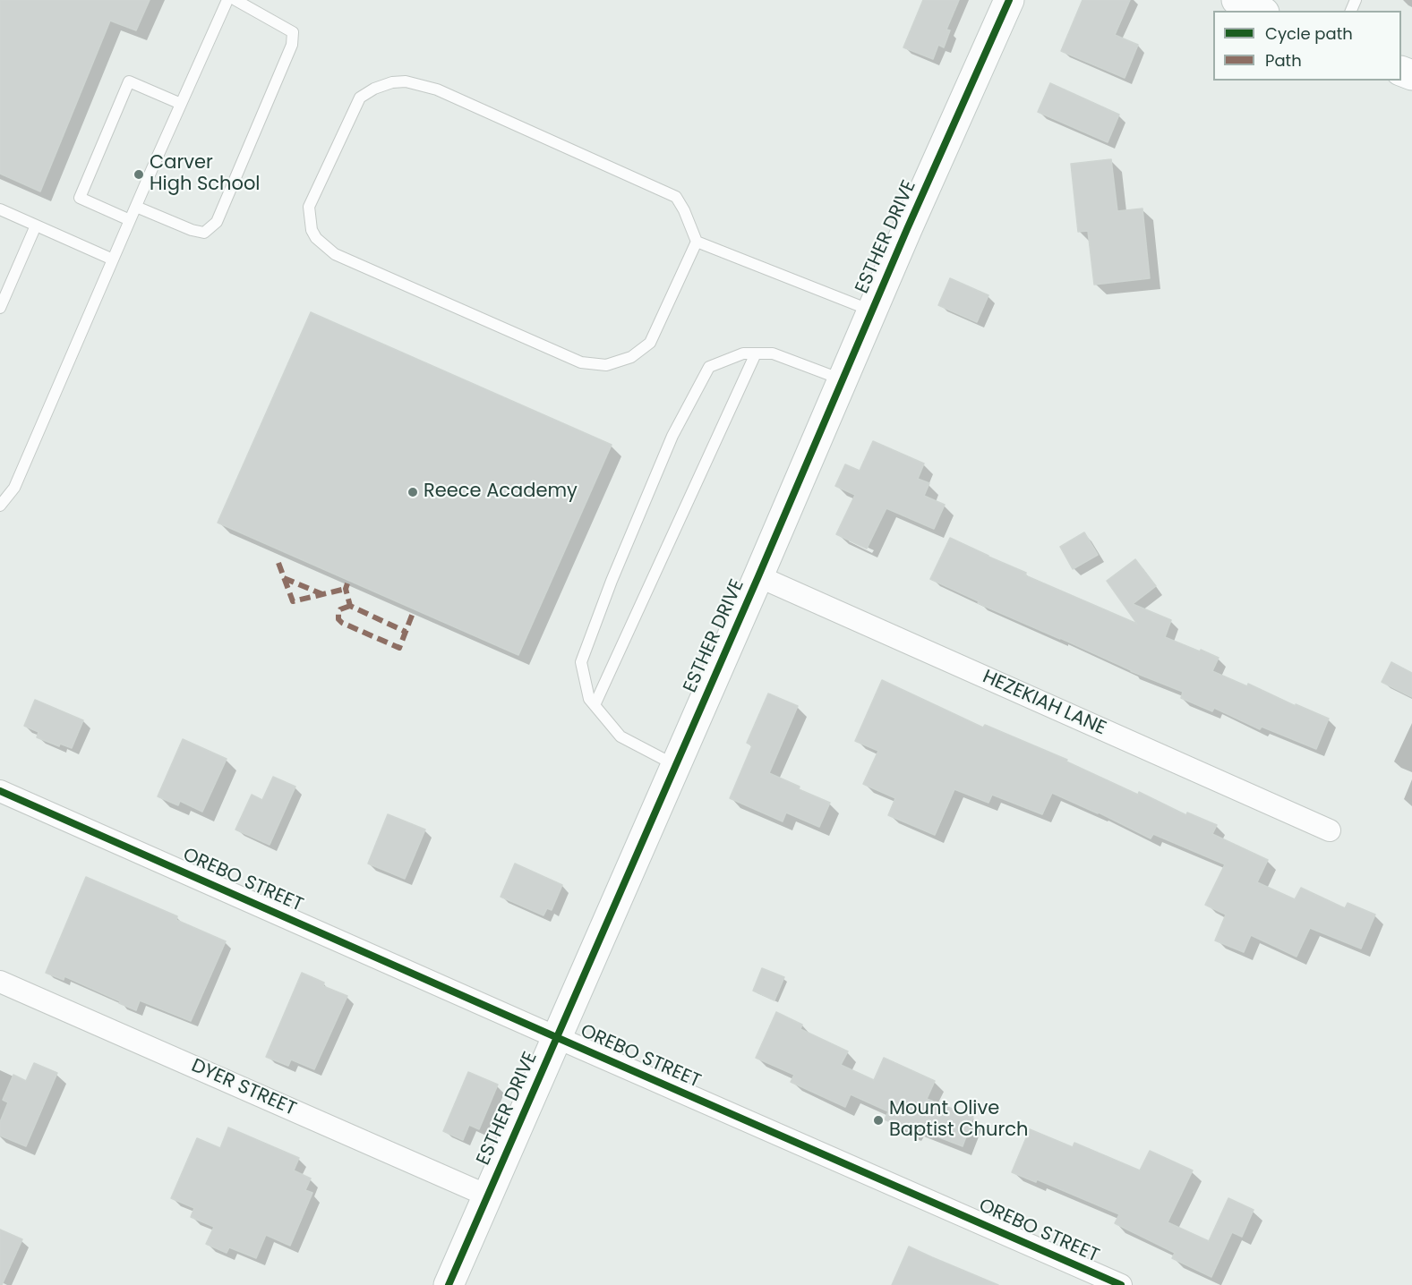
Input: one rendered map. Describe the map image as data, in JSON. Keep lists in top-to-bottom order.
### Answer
{
  "streets": {
    "street": [
      "ESTHER DRIVE",
      "HEZEKIAH LANE",
      "OREBO STREET",
      "DYER STREET"
    ]
  },
  "crossings": [
    ["ESTHER DRIVE", "HEZEKIAH LANE"],
    ["ESTHER DRIVE", "OREBO STREET"],
    ["ESTHER DRIVE", "DYER STREET"]
  ],
  "places": ["Carver High School", "Reece Academy", "Mount Olive Baptist Church"],
  "legend": ["Cycle path", "Path"]
}
